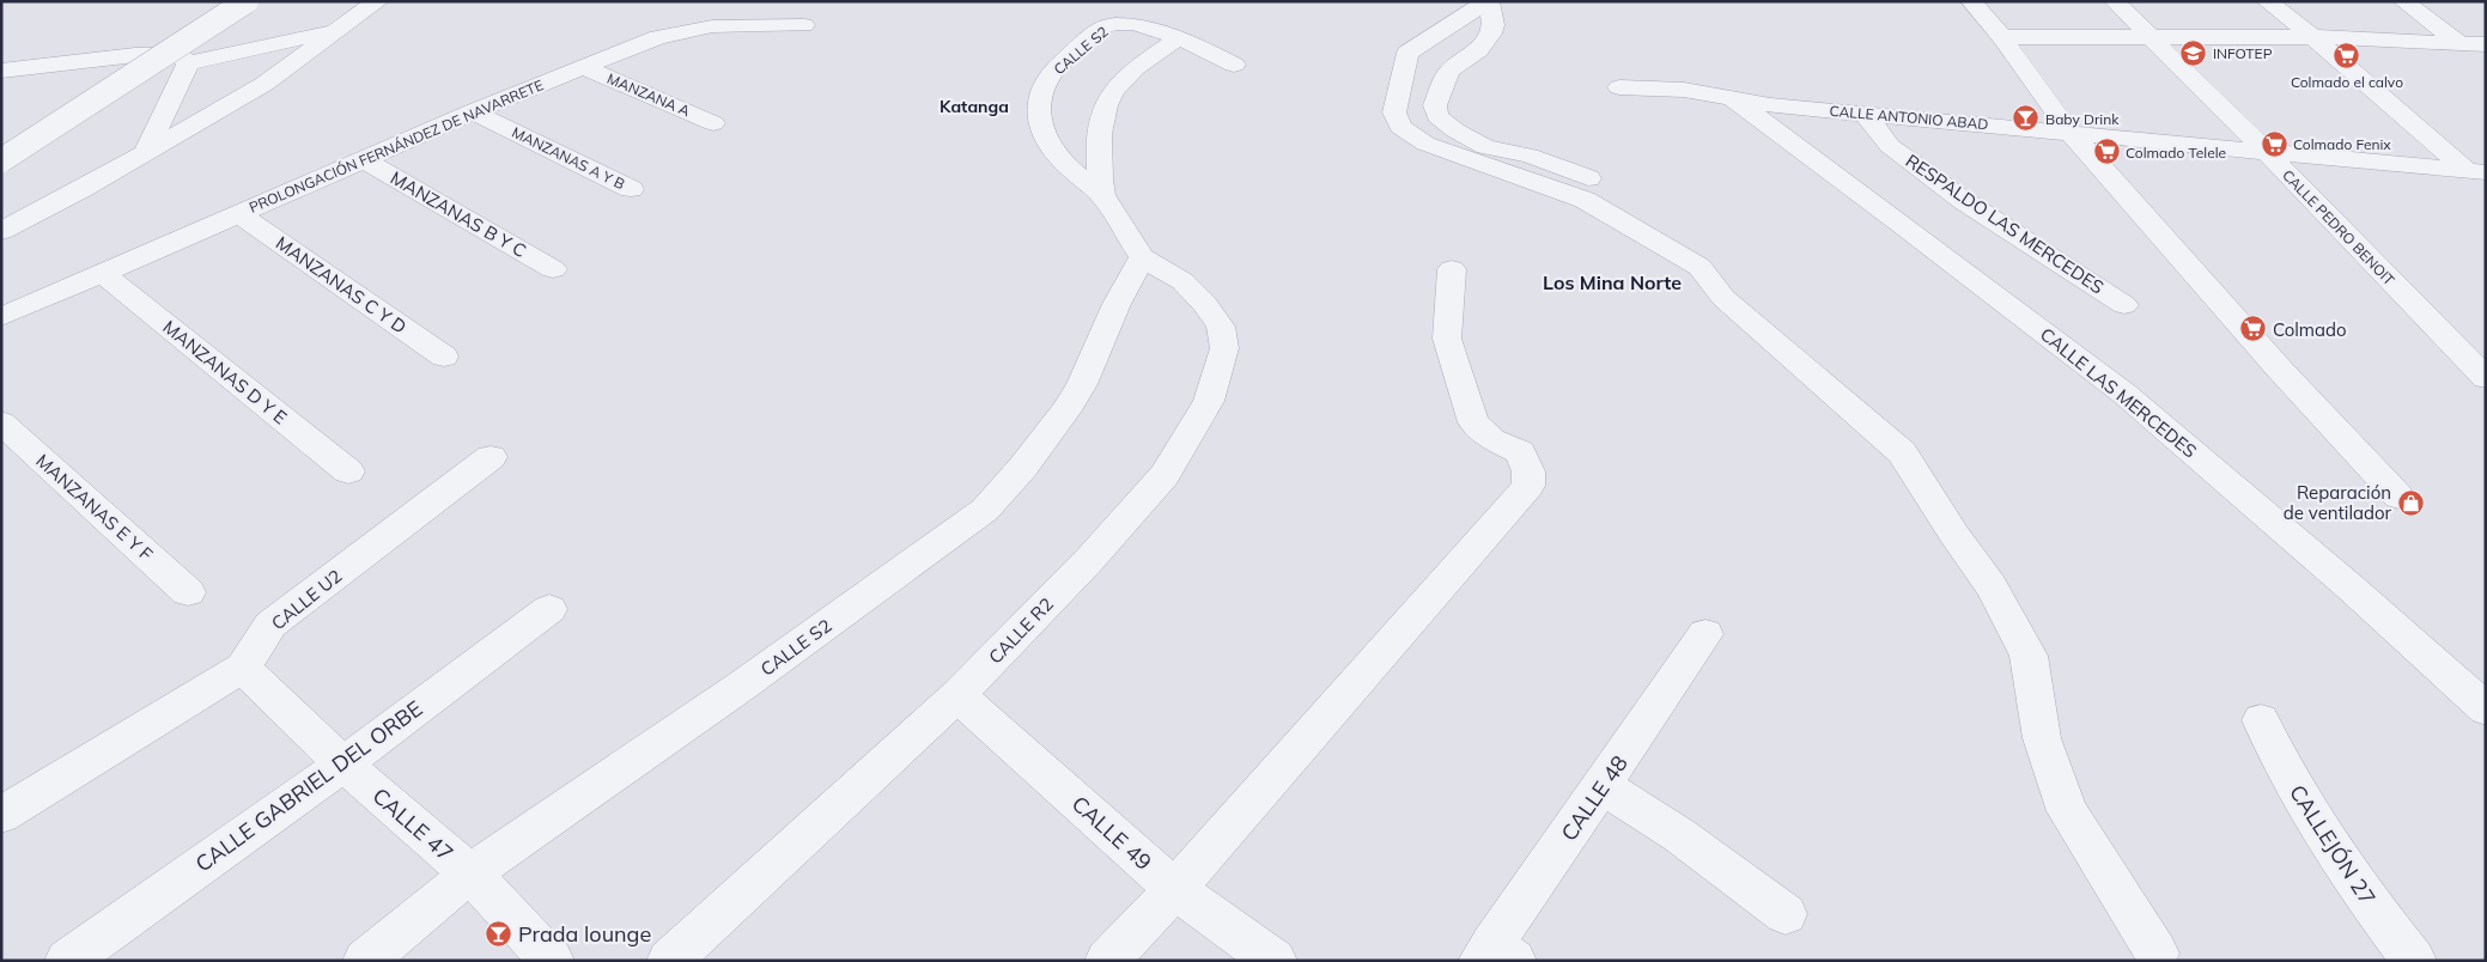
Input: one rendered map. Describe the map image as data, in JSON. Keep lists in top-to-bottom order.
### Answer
{
  "streets": {
    "street": [
      "CALLE S2",
      "MANZANA A",
      "CALLE ANTONIO ABAD",
      "PROLONGACIÓN FERNÁNDEZ DE NAVARRETE",
      "MANZANAS A Y B",
      "MANZANAS B Y C",
      "RESPALDO LAS MERCEDES",
      "CALLE PEDRO BENOIT",
      "MANZANAS C Y D",
      "MANZANAS D Y E",
      "CALLE LAS MERCEDES",
      "MANZANAS E Y F",
      "CALLE U2",
      "CALLE R2",
      "CALLE GABRIEL DEL ORBE",
      "CALLE 48",
      "CALLE 47",
      "CALLE 49",
      "CALLEJÓN 27"
    ]
  },
  "crossings": [
    ["CALLE S2", "CALLE R2"],
    ["CALLE S2", "CALLE 47"],
    ["MANZANA A", "PROLONGACIÓN FERNÁNDEZ DE NAVARRETE"],
    ["CALLE ANTONIO ABAD", "RESPALDO LAS MERCEDES"],
    ["CALLE ANTONIO ABAD", "CALLE PEDRO BENOIT"],
    ["CALLE ANTONIO ABAD", "CALLE LAS MERCEDES"],
    ["PROLONGACIÓN FERNÁNDEZ DE NAVARRETE", "MANZANAS A Y B"],
    ["PROLONGACIÓN FERNÁNDEZ DE NAVARRETE", "MANZANAS B Y C"],
    ["PROLONGACIÓN FERNÁNDEZ DE NAVARRETE", "MANZANAS C Y D"],
    ["PROLONGACIÓN FERNÁNDEZ DE NAVARRETE", "MANZANAS D Y E"],
    ["CALLE U2", "CALLE 47"],
    ["CALLE R2", "CALLE 49"],
    ["CALLE GABRIEL DEL ORBE", "CALLE 47"]
  ],
  "districts": ["Katanga", "Los Mina Norte"],
  "places": {
    "school or university": ["INFOTEP"],
    "supermarket": [
      "Colmado el calvo",
      "Colmado Fenix",
      "Colmado Telele",
      "Colmado"
    ],
    "bar": ["Baby Drink", "Prada lounge"],
    "shop": ["Reparación de ventilador"]
  }
}
